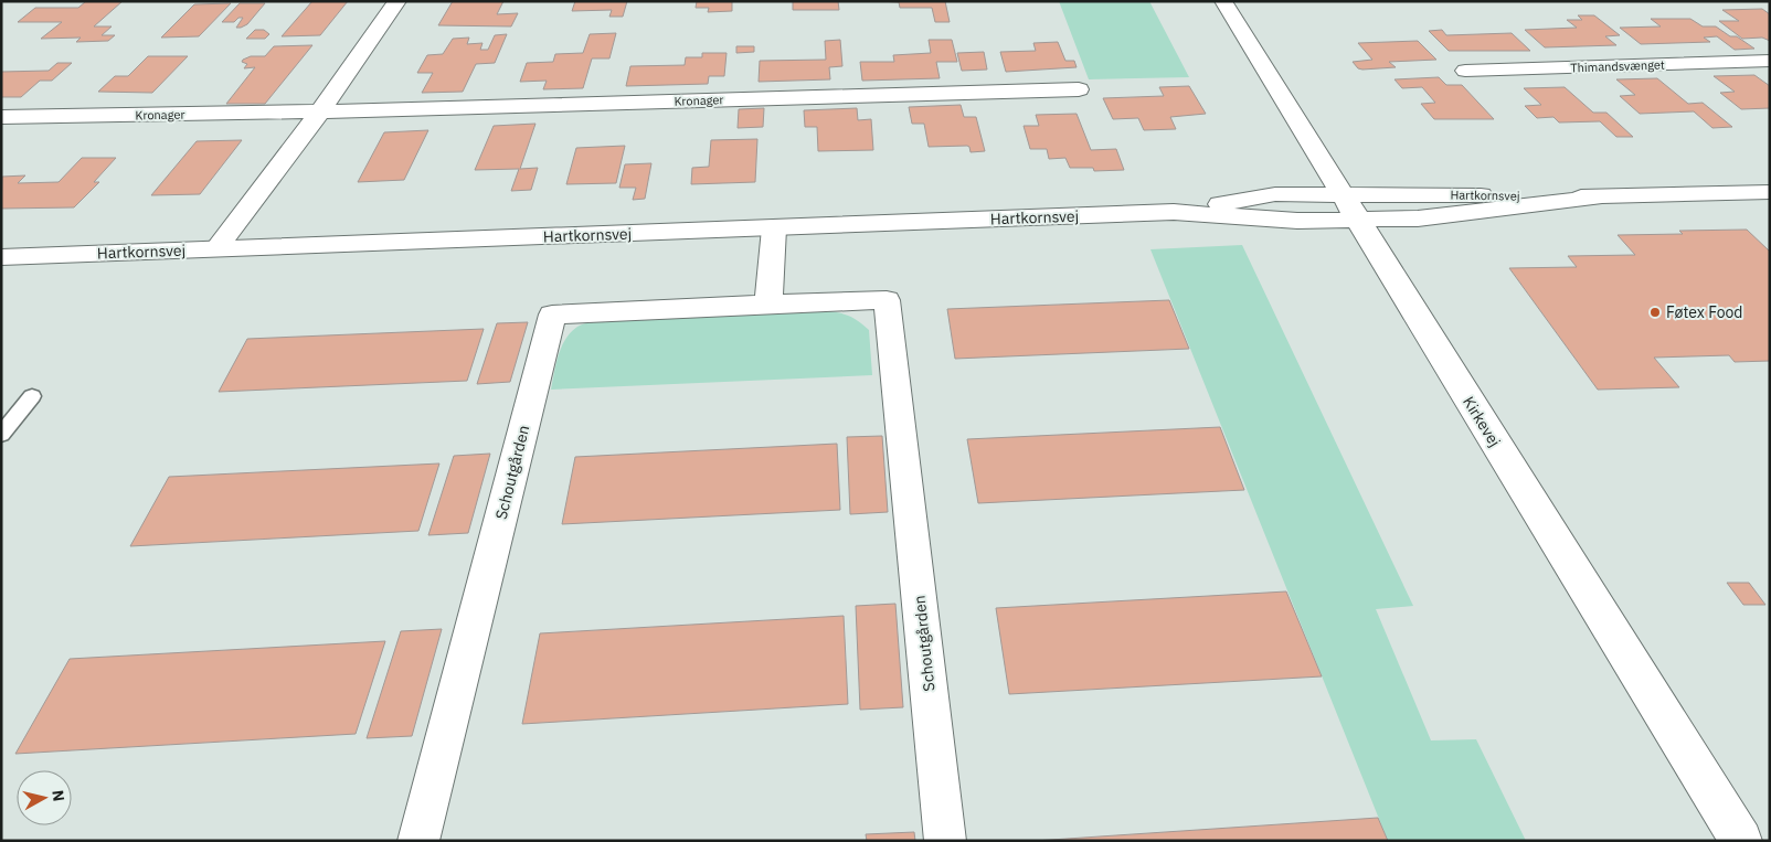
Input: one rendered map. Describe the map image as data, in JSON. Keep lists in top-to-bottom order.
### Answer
{
  "streets": {
    "street": [
      "Thimandsvænget",
      "Kronager",
      "Hartkornsvej",
      "Kirkevej",
      "Schoutgården"
    ]
  },
  "crossings": [
    ["Hartkornsvej", "Kirkevej"]
  ],
  "places": ["Føtex Food"],
  "north": "right"
}
